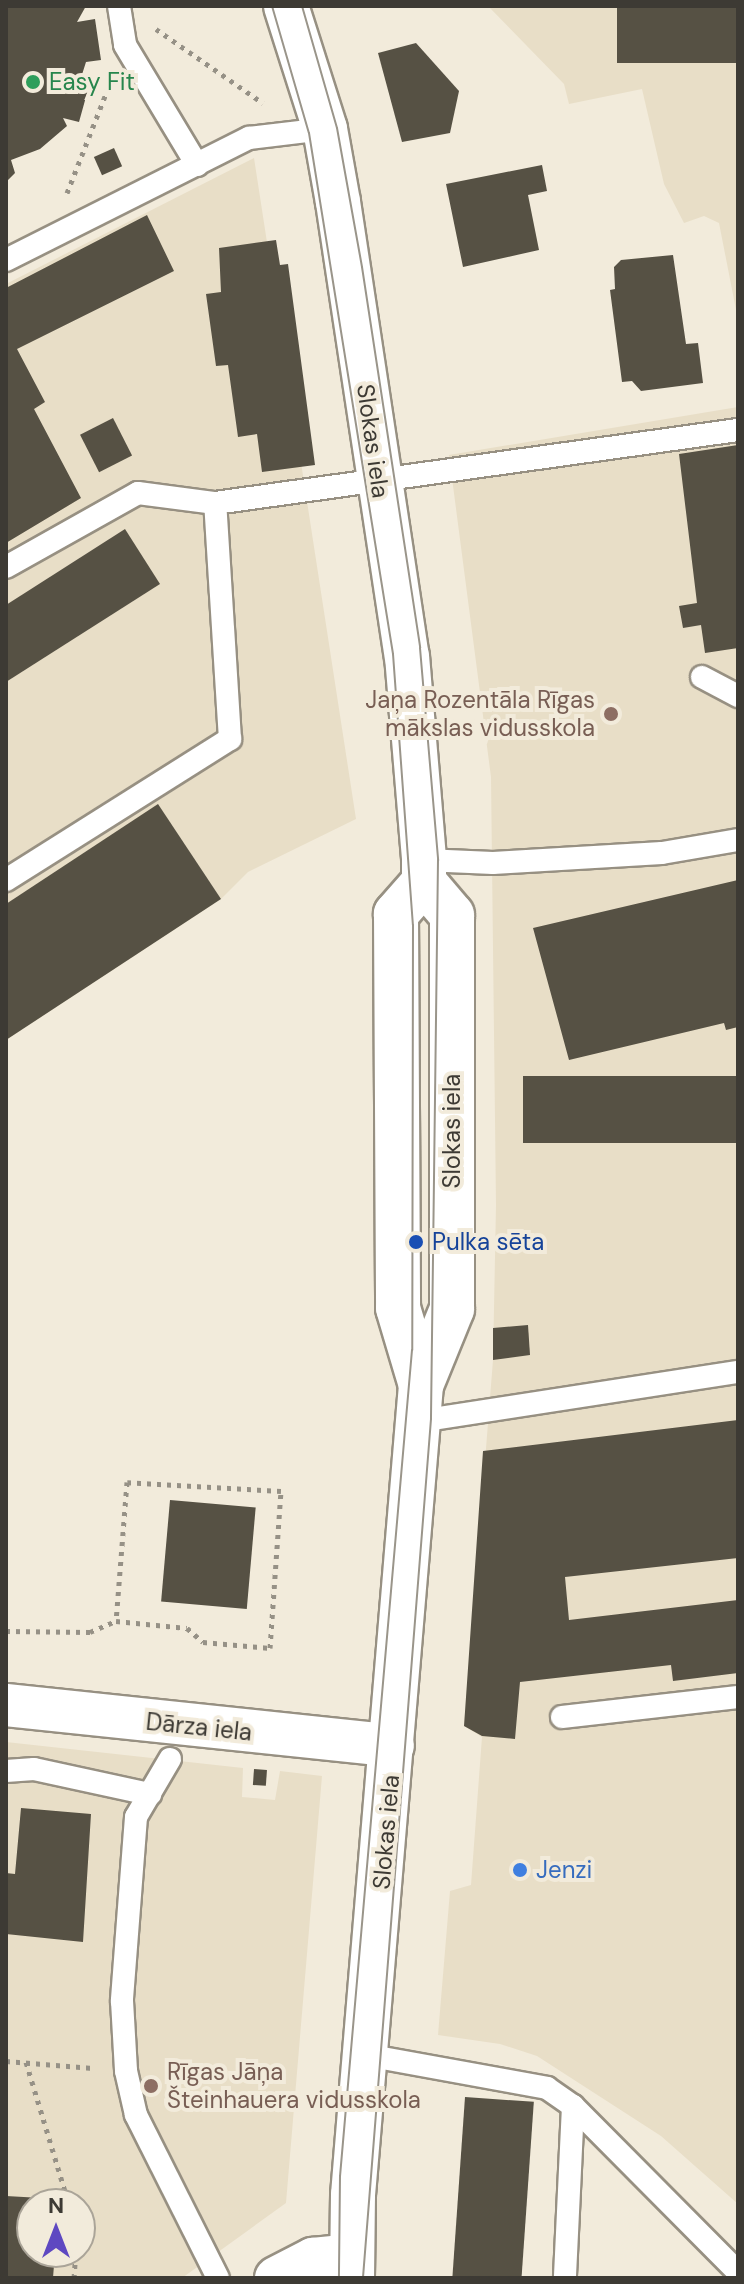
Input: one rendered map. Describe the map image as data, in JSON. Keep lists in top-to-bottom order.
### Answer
{
  "streets": {
    "street": ["Slokas iela", "Dārza iela"]
  },
  "crossings": [
    ["Slokas iela", "Dārza iela"]
  ],
  "places": [
    "Easy Fit",
    "Jaņa Rozentāla Rīgas mākslas vidusskola",
    "Pulka sēta",
    "Jenzi",
    "Rīgas Jāņa Šteinhauera vidusskola"
  ],
  "north": "top"
}
